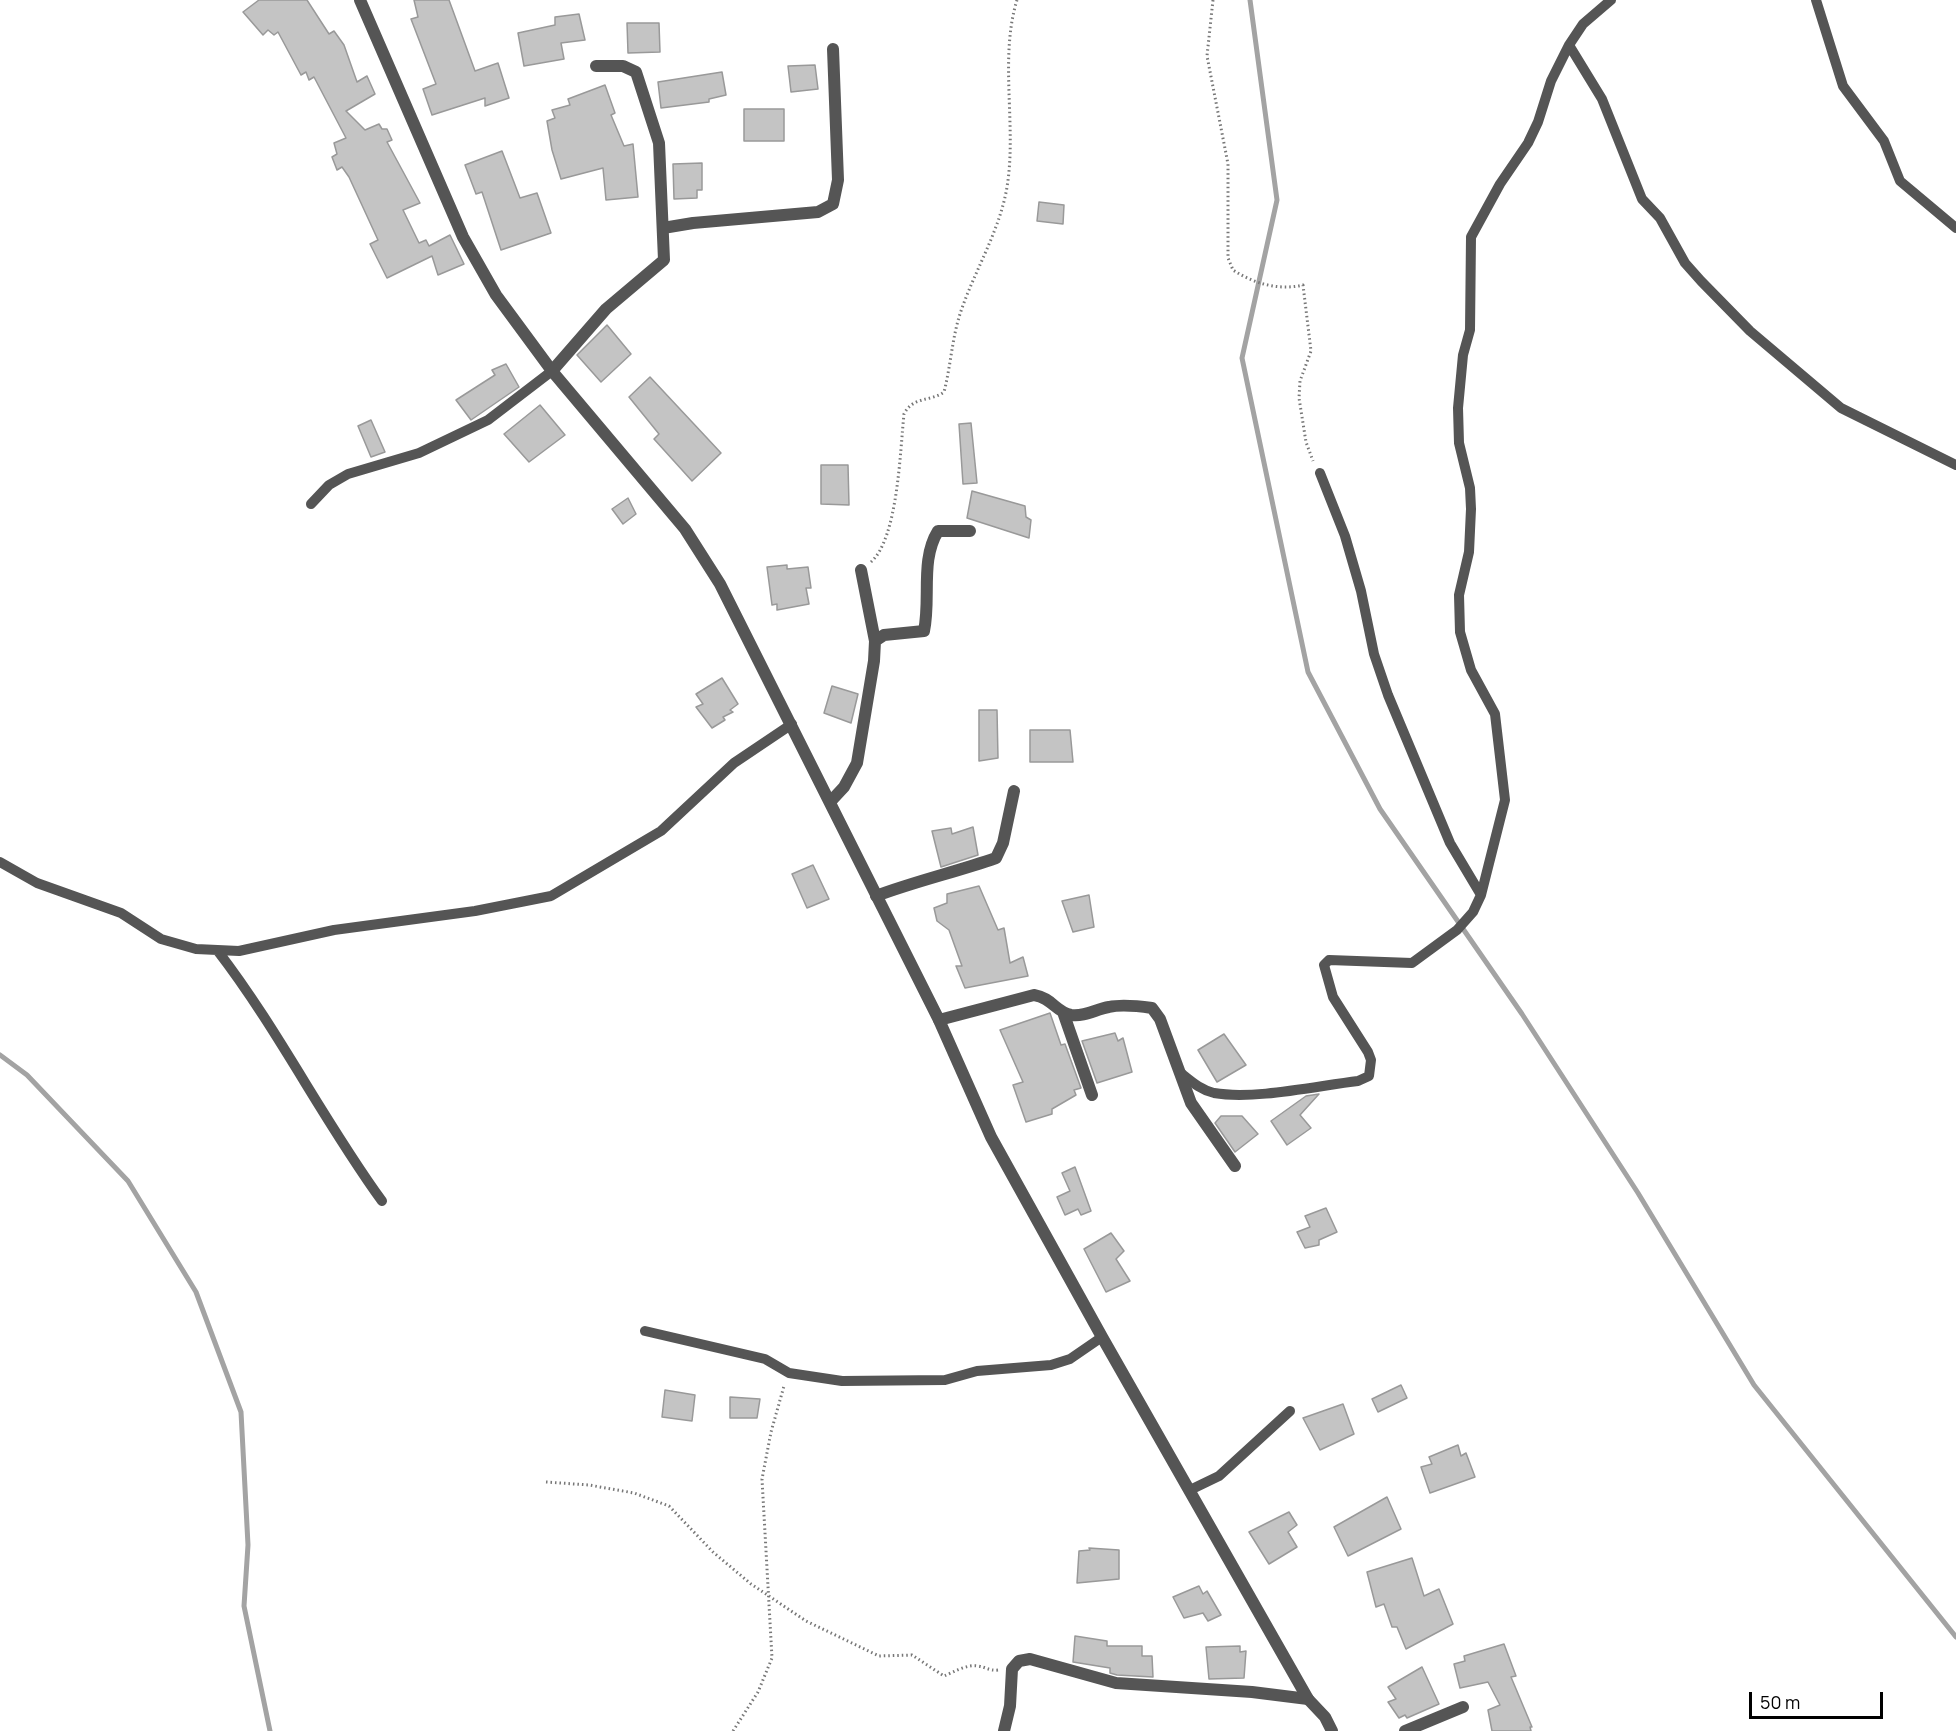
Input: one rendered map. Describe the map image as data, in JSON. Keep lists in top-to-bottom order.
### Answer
{
  "scale_bar": "50 m"
}
